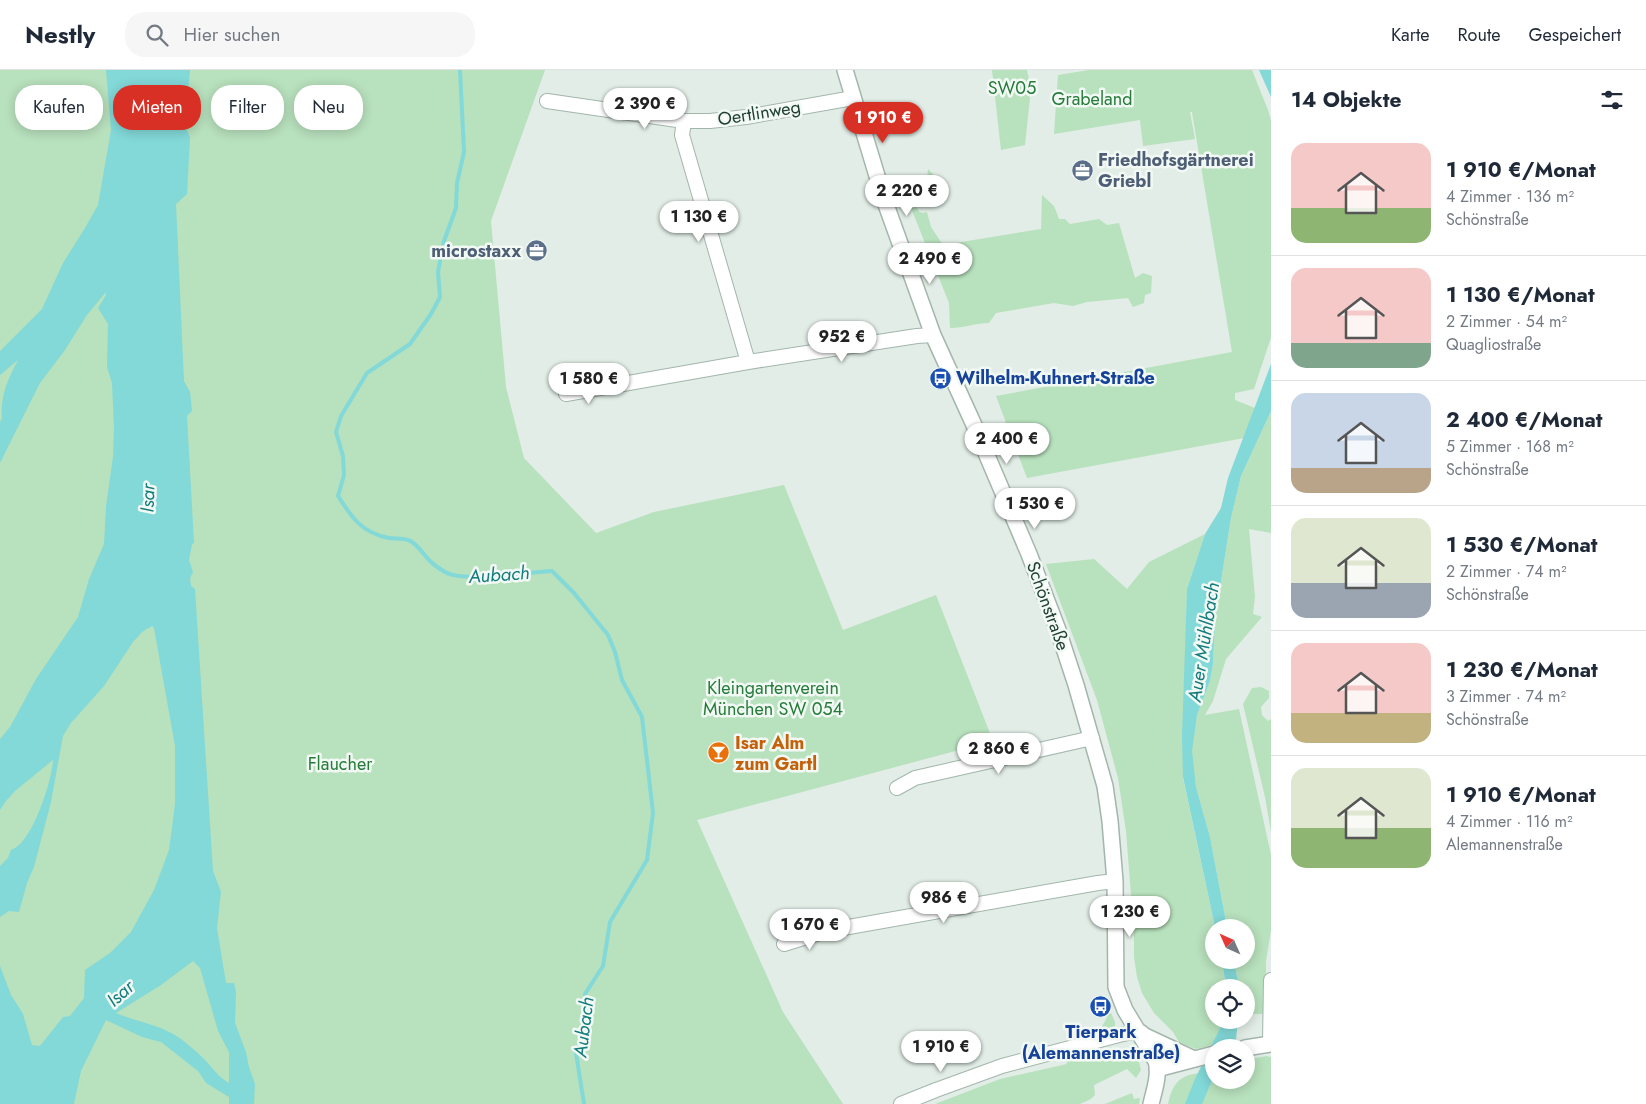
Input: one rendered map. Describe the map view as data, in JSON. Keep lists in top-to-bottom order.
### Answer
{
  "streets": {
    "street": ["Oertlinweg", "Schönstraße"]
  },
  "crossings": [
    ["Oertlinweg", "Schönstraße"]
  ],
  "water": ["Isar", "Aubach", "Auer Mühlbach"],
  "parks": [
    "SW05",
    "Grabeland",
    "Kleingartenverein München SW 054",
    "Flaucher"
  ],
  "places": {
    "office": ["Friedhofsgärtnerei Griebl", "microstaxx"],
    "bus stop": ["Wilhelm-Kuhnert-Straße", "Tierpark (Alemannenstraße)"],
    "bar": ["Isar Alm zum Gartl"]
  },
  "north": "top left",
  "page": {
    "header": "Nestly",
    "search": "Hier suchen",
    "nav": ["Karte", "Route", "Gespeichert"],
    "heading": "14 Objekte",
    "chip": [
      "Kaufen",
      "Mieten",
      "Filter",
      "Neu"
    ],
    "price": [
      "2 390 €",
      "1 910 €",
      "2 220 €",
      "1 130 €",
      "2 490 €",
      "952 €",
      "1 580 €",
      "2 400 €",
      "1 530 €",
      "2 860 €",
      "986 €",
      "1 230 €",
      "1 670 €",
      "1 910 €"
    ],
    "list": [
      {
        "name": "1 910 €/Monat",
        "note": "4 Zimmer · 136 m² · Schönstraße"
      },
      {
        "name": "1 130 €/Monat",
        "note": "2 Zimmer · 54 m² · Quagliostraße"
      },
      {
        "name": "2 400 €/Monat",
        "note": "5 Zimmer · 168 m² · Schönstraße"
      },
      {
        "name": "1 530 €/Monat",
        "note": "2 Zimmer · 74 m² · Schönstraße"
      },
      {
        "name": "1 230 €/Monat",
        "note": "3 Zimmer · 74 m² · Schönstraße"
      },
      {
        "name": "1 910 €/Monat",
        "note": "4 Zimmer · 116 m² · Alemannenstraße"
      }
    ]
  }
}
